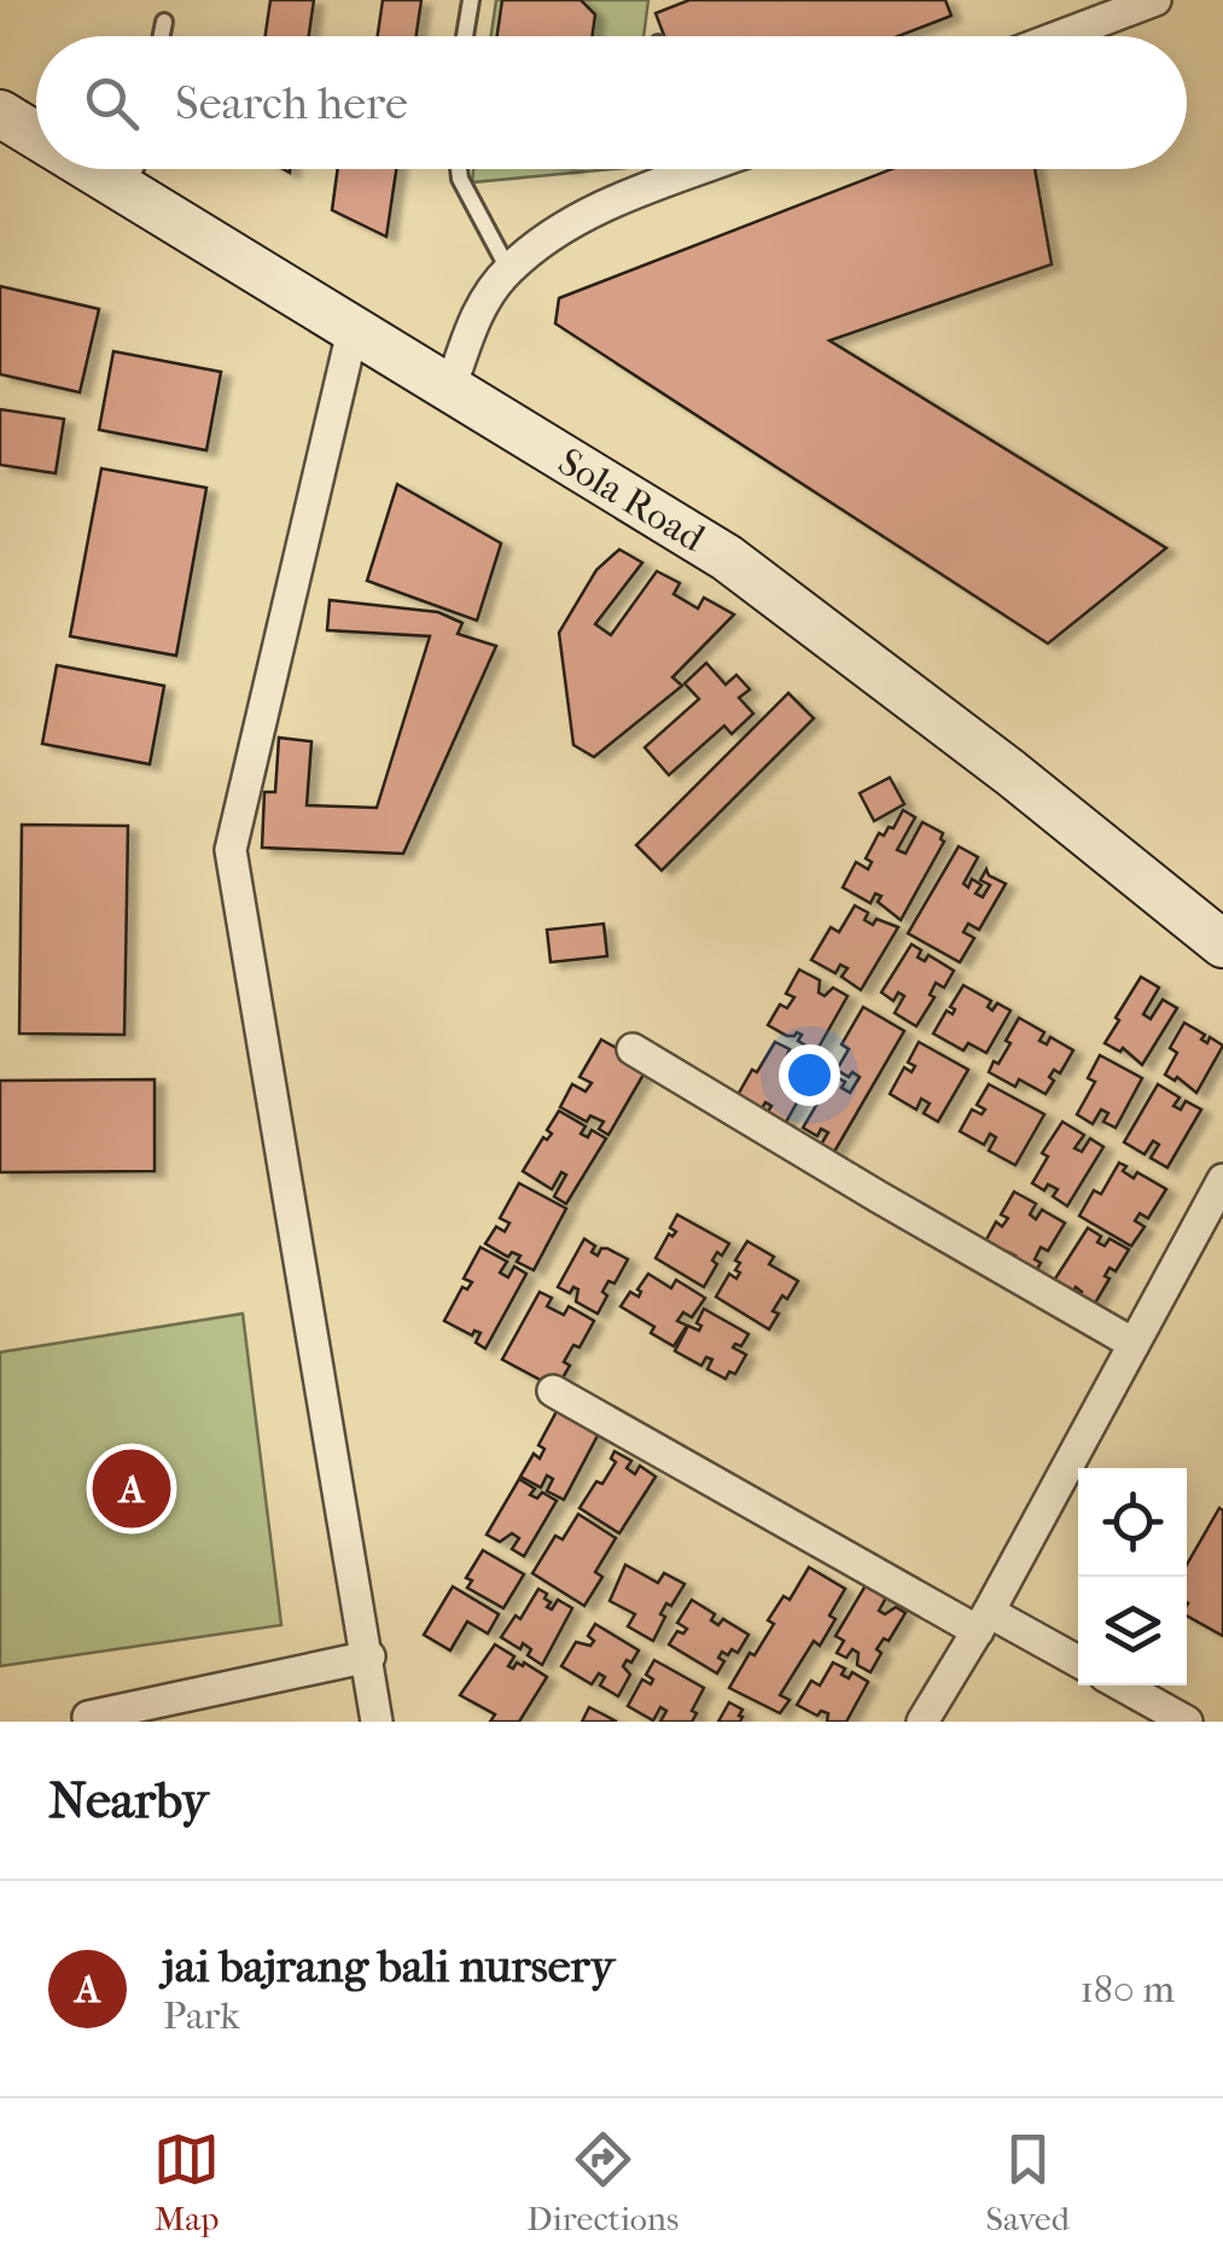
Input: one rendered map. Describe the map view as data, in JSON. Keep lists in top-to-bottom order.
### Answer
{
  "streets": {
    "main road": ["Sola Road"]
  },
  "page": {
    "search": "Search here",
    "pins": "A",
    "heading": "Nearby",
    "list": [
      {
        "mark": "A",
        "name": "jai bajrang bali nursery",
        "note": "Park",
        "value": "180 m"
      }
    ],
    "nav": ["Map", "Directions", "Saved"]
  }
}
